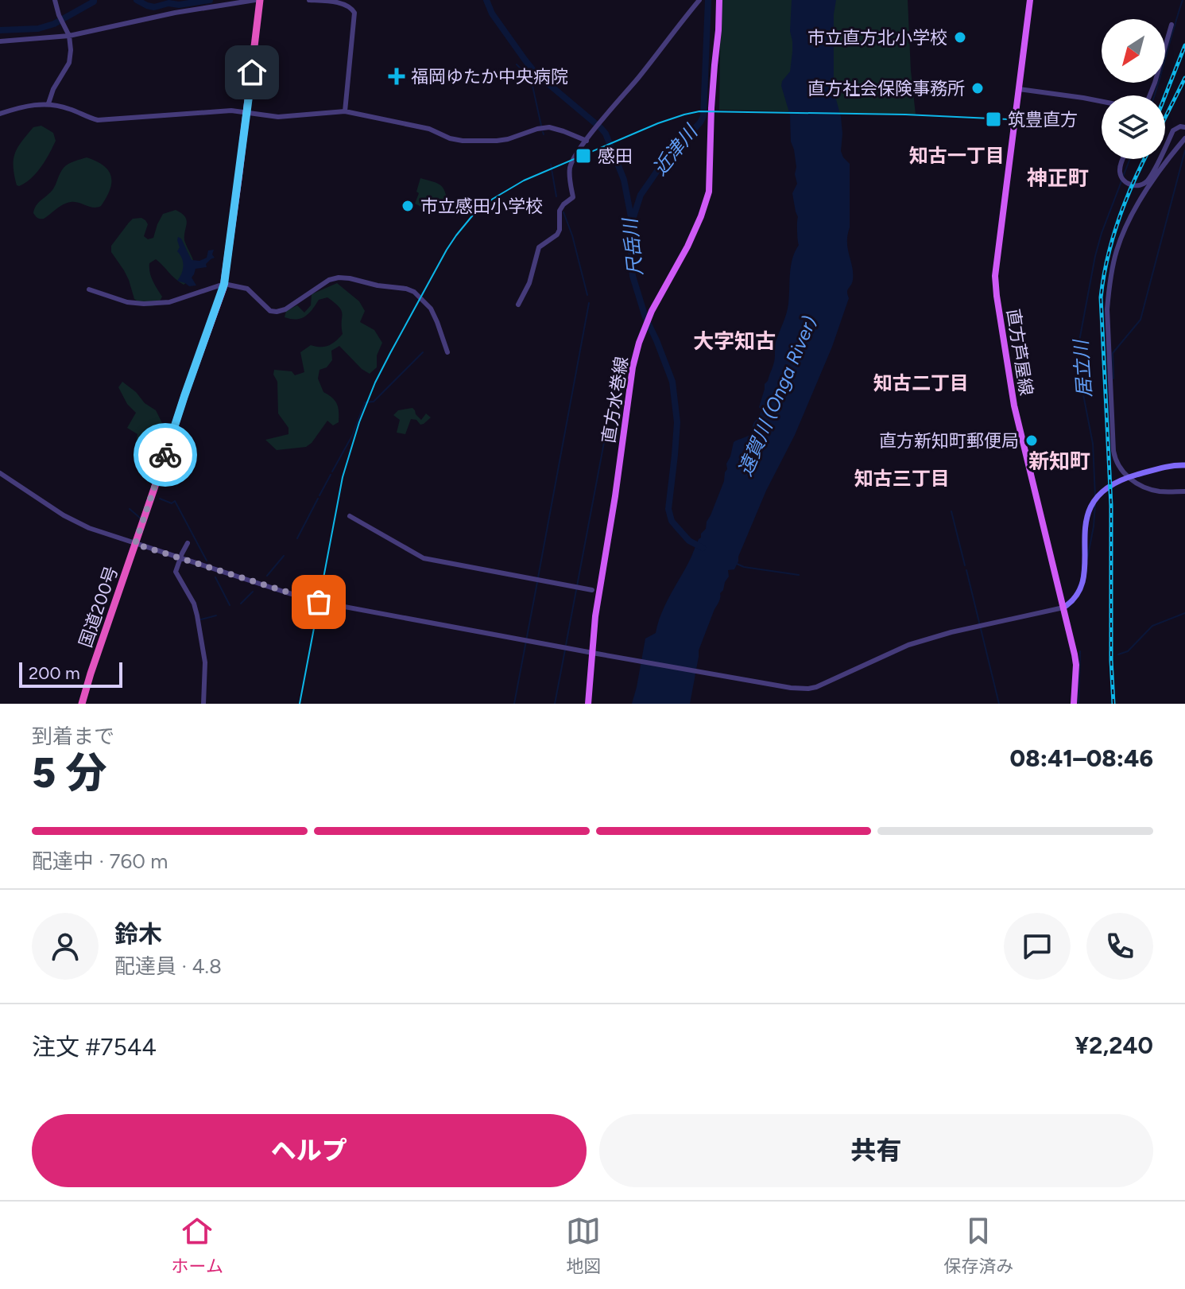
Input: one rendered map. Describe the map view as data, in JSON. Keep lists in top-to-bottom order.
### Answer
{
  "streets": {
    "highway": ["国道200号"],
    "main road": ["直方芦屋線", "直方水巻線"]
  },
  "districts": [
    "知古一丁目",
    "神正町",
    "大字知古",
    "知古二丁目",
    "新知町",
    "知古三丁目"
  ],
  "water": [
    "近津川",
    "尺岳川",
    "居立川",
    "遠賀川 (Onga River)"
  ],
  "places": {
    "other": [
      "市立直方北小学校",
      "直方社会保険事務所",
      "市立感田小学校",
      "直方新知町郵便局"
    ],
    "health": ["福岡ゆたか中央病院"],
    "transit": ["筑豊直方", "感田"]
  },
  "scale_bar": "200 m",
  "north": "bottom left",
  "page": {
    "scale": "200 m",
    "heading": ["5 分", "到着まで", "08:41–08:46"],
    "panel": [
      "鈴木",
      "配達員 · 4.8",
      "注文 #7544",
      "¥2,240"
    ],
    "bar": "配達中 · 760 m",
    "buttons": ["ヘルプ", "共有"],
    "tabs": ["ホーム", "地図", "保存済み"]
  }
}
